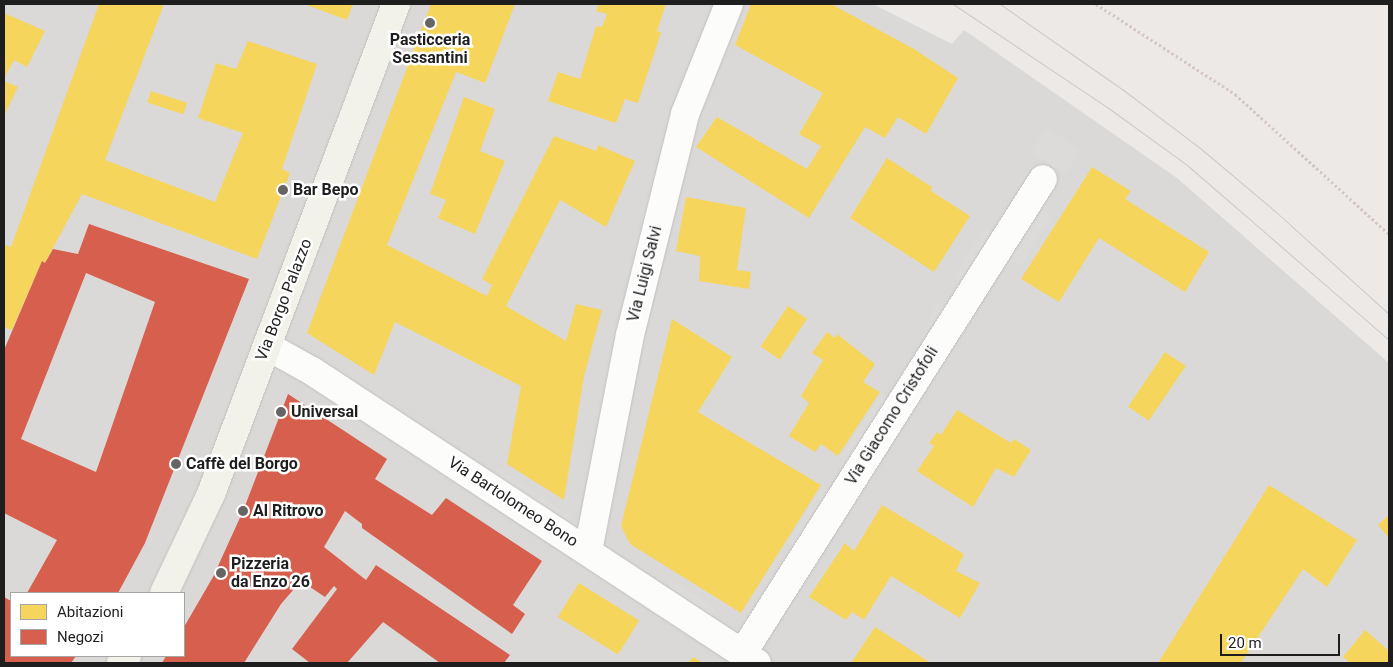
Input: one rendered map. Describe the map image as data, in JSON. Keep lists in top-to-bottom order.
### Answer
{
  "streets": {
    "main road": ["Via Borgo Palazzo"],
    "street": ["Via Luigi Salvi", "Via Giacomo Cristofoli", "Via Bartolomeo Bono"]
  },
  "crossings": [
    ["Via Luigi Salvi", "Via Bartolomeo Bono"],
    ["Via Borgo Palazzo", "Via Bartolomeo Bono"],
    ["Via Giacomo Cristofoli", "Via Bartolomeo Bono"]
  ],
  "places": [
    "Pasticceria Sessantini",
    "Bar Bepo",
    "Universal",
    "Caffè del Borgo",
    "Al Ritrovo",
    "Pizzeria da Enzo 26"
  ],
  "legend": ["Abitazioni", "Negozi"],
  "scale_bar": "20 m"
}
